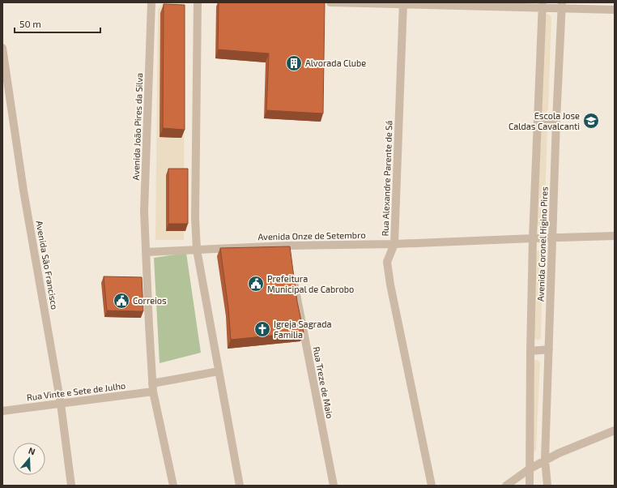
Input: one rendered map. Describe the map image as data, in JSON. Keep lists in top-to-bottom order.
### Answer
{
  "streets": {
    "street": [
      "Avenida João Pires da Silva",
      "Rua Alexandre Parente de Sá",
      "Avenida Onze de Setembro",
      "Avenida Coronel Higino Pires",
      "Avenida São Francisco",
      "Rua Treze de Maio",
      "Rua Vinte e Sete de Julho"
    ]
  },
  "crossings": [
    ["Avenida João Pires da Silva", "Avenida Onze de Setembro"],
    ["Avenida João Pires da Silva", "Rua Vinte e Sete de Julho"],
    ["Rua Alexandre Parente de Sá", "Avenida Onze de Setembro"],
    ["Avenida Onze de Setembro", "Avenida Coronel Higino Pires"],
    ["Avenida São Francisco", "Rua Vinte e Sete de Julho"]
  ],
  "places": {
    "building": ["Alvorada Clube"],
    "school or university": ["Escola Jose Caldas Cavalcanti"],
    "public building": ["Prefeitura Municipal de Cabrobo", "Correios"],
    "church": ["Igreja Sagrada Familia"]
  },
  "scale_bar": "50 m",
  "north": "top"
}
